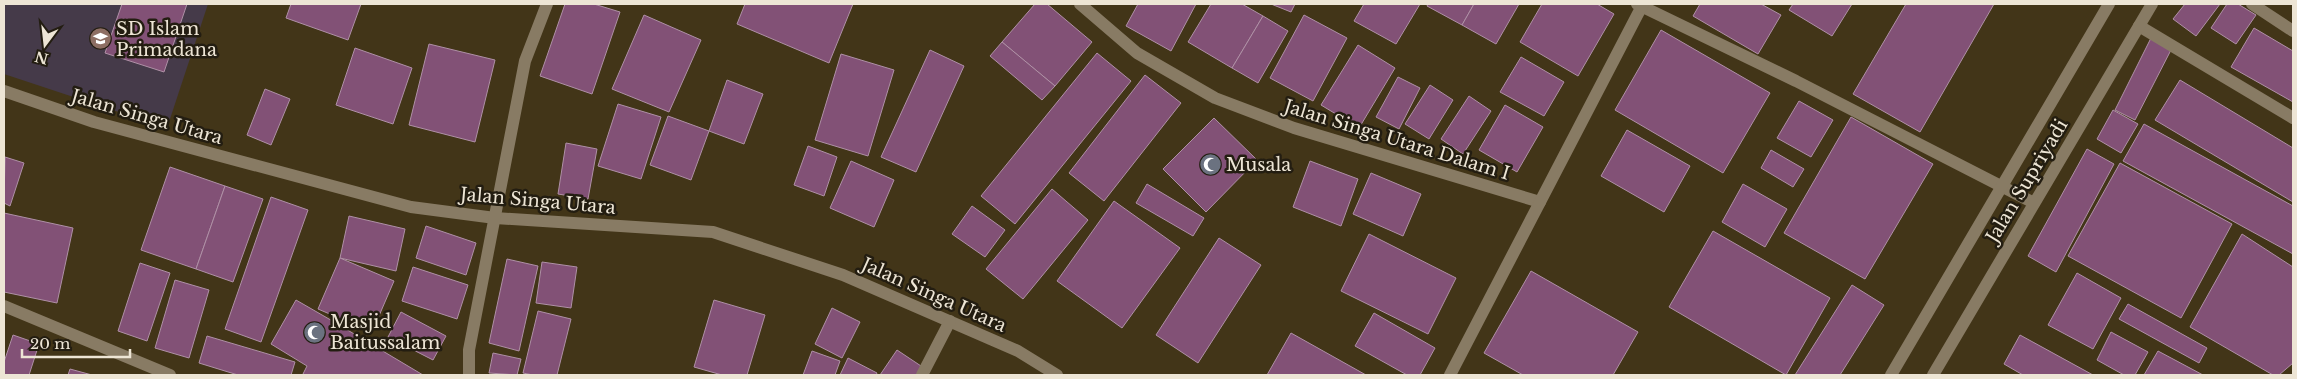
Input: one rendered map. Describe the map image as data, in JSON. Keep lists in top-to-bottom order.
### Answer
{
  "streets": {
    "street": ["Jalan Singa Utara", "Jalan Singa Utara Dalam I", "Jalan Supriyadi"]
  },
  "places": {
    "school or university": ["SD Islam Primadana"],
    "mosque": ["Musala", "Masjid Baitussalam"]
  },
  "scale_bar": "20 m",
  "north": "bottom"
}
